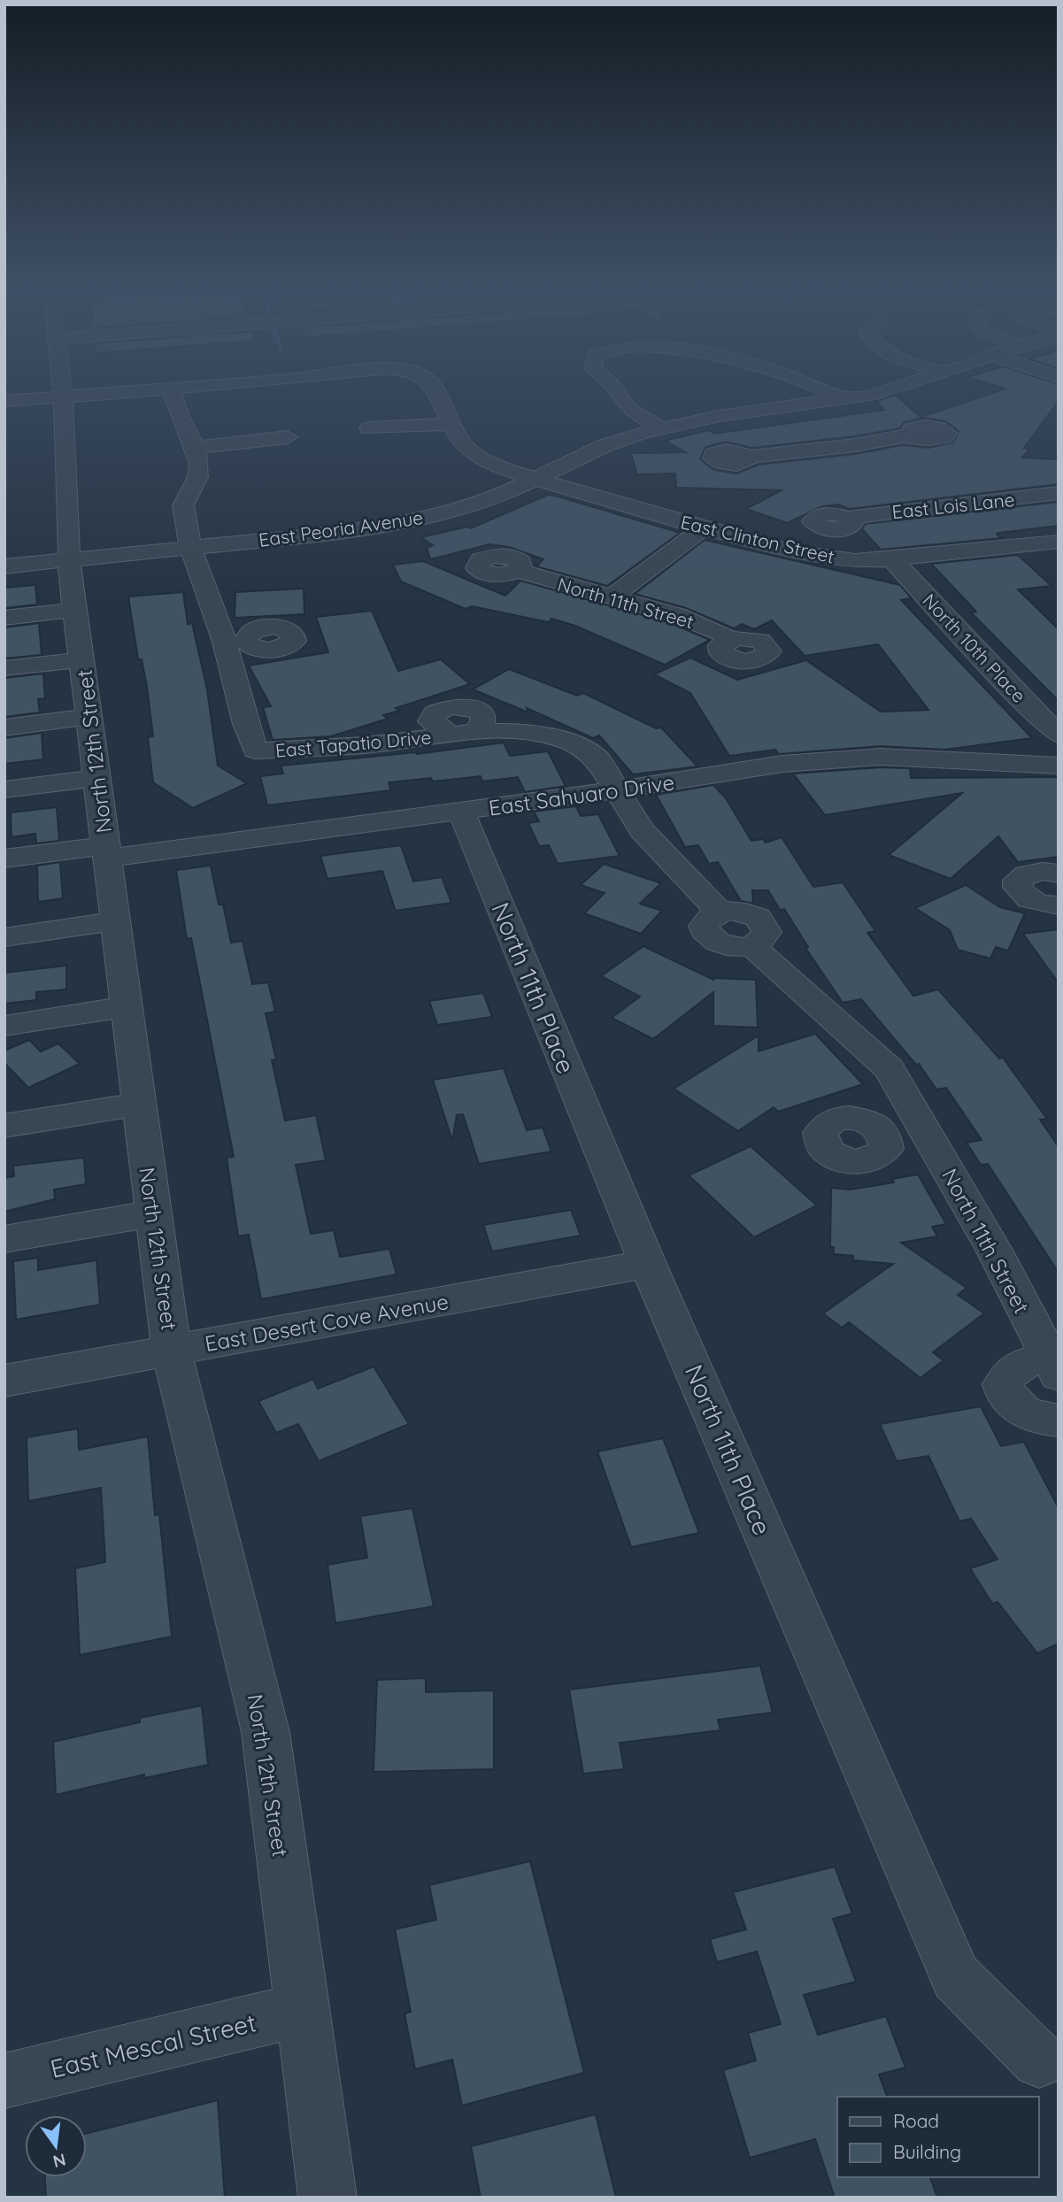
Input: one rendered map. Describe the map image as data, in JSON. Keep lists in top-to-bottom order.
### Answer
{
  "streets": {
    "street": [
      "East Lois Lane",
      "East Peoria Avenue",
      "East Clinton Street",
      "North 11th Street",
      "North 10th Place",
      "East Tapatio Drive",
      "North 12th Street",
      "East Sahuaro Drive",
      "North 11th Place",
      "East Desert Cove Avenue",
      "East Mescal Street"
    ]
  },
  "crossings": [
    ["East Peoria Avenue", "East Clinton Street"],
    ["East Peoria Avenue", "East Tapatio Drive"],
    ["East Peoria Avenue", "North 12th Street"],
    ["East Clinton Street", "North 10th Place"],
    ["East Clinton Street", "North 12th Street"],
    ["North 11th Street", "East Tapatio Drive"],
    ["North 11th Street", "East Sahuaro Drive"],
    ["East Tapatio Drive", "East Sahuaro Drive"],
    ["North 12th Street", "East Sahuaro Drive"],
    ["North 12th Street", "East Desert Cove Avenue"],
    ["North 12th Street", "East Mescal Street"],
    ["East Sahuaro Drive", "North 11th Place"],
    ["North 11th Place", "East Desert Cove Avenue"]
  ],
  "legend": ["Road", "Building"],
  "north": "bottom"
}
